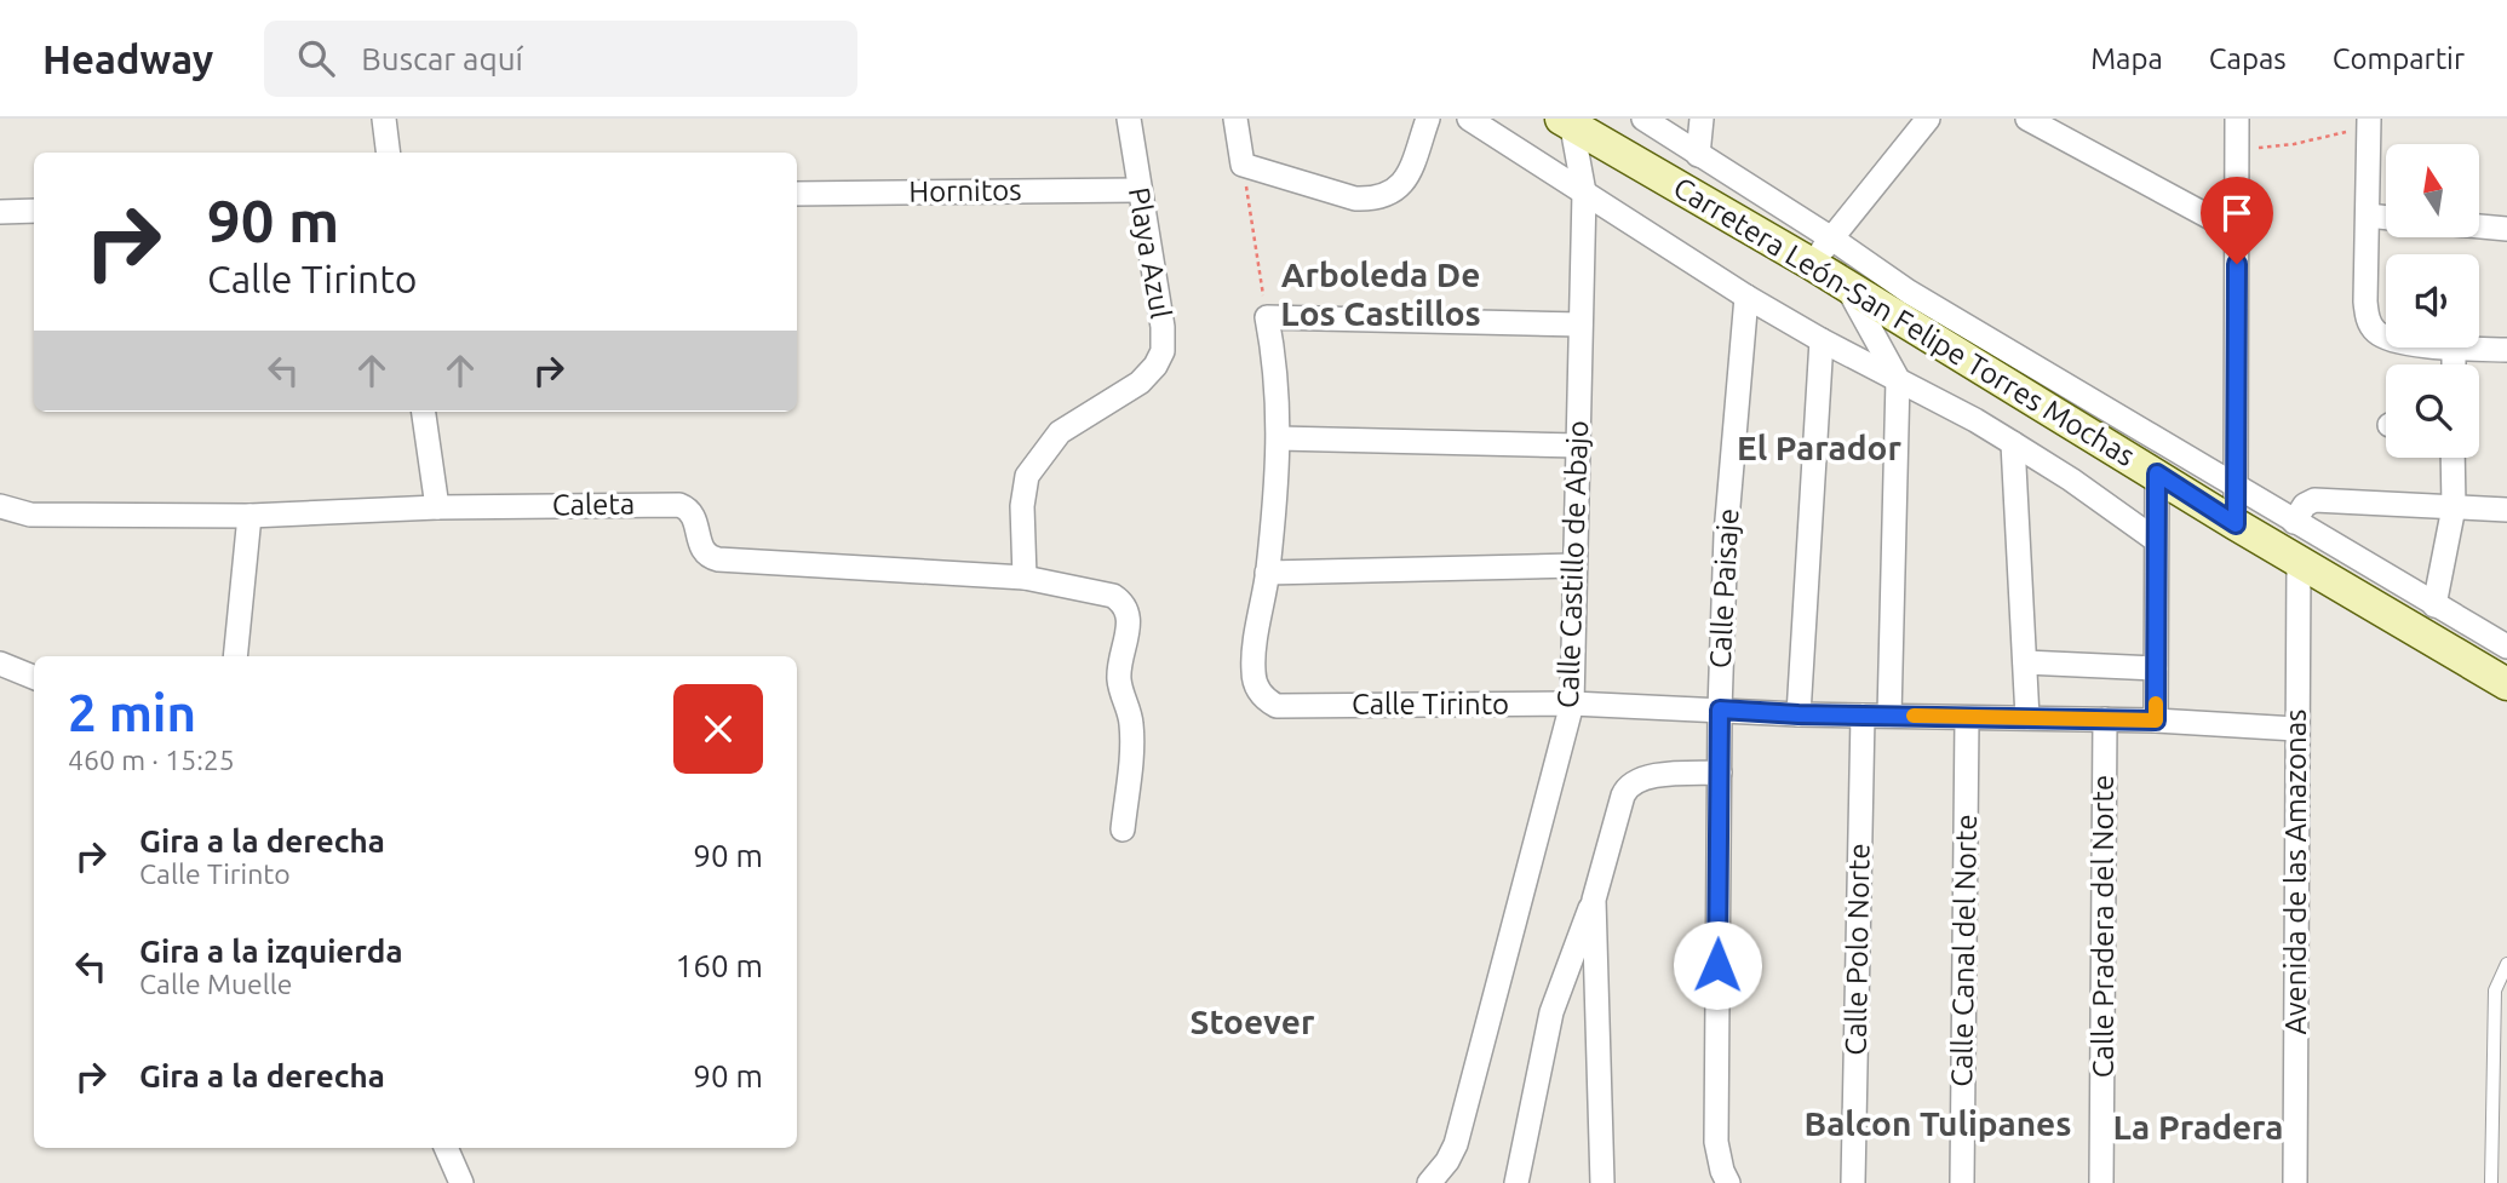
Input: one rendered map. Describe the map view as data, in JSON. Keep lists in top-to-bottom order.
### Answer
{
  "streets": {
    "main road": ["Carretera León-San Felipe Torres Mochas"],
    "street": [
      "Hornitos",
      "Playa Azul",
      "Caleta",
      "Calle Castillo de Abajo",
      "Calle Paisaje",
      "Calle Tirinto",
      "Avenida de las Amazonas",
      "Calle Pradera del Norte",
      "Calle Polo Norte",
      "Calle Canal del Norte"
    ]
  },
  "crossings": [
    ["Hornitos", "Playa Azul"],
    ["Playa Azul", "Caleta"],
    ["Carretera León-San Felipe Torres Mochas", "Calle Castillo de Abajo"],
    ["Carretera León-San Felipe Torres Mochas", "Avenida de las Amazonas"],
    ["Calle Castillo de Abajo", "Calle Tirinto"],
    ["Calle Paisaje", "Calle Tirinto"],
    ["Calle Tirinto", "Avenida de las Amazonas"],
    ["Calle Tirinto", "Calle Pradera del Norte"],
    ["Calle Tirinto", "Calle Polo Norte"],
    ["Calle Tirinto", "Calle Canal del Norte"]
  ],
  "districts": [
    "Arboleda De Los Castillos",
    "El Parador",
    "Stoever",
    "Balcon Tulipanes",
    "La Pradera"
  ],
  "north": "top",
  "page": {
    "header": "Headway",
    "search": "Buscar aquí",
    "nav": ["Mapa", "Capas", "Compartir"],
    "turn": ["90 m", "Calle Tirinto"],
    "heading": ["2 min", "460 m · 15:25"],
    "list": [
      {
        "name": "Gira a la derecha",
        "note": "Calle Tirinto",
        "value": "90 m"
      },
      {
        "name": "Gira a la izquierda",
        "note": "Calle Muelle",
        "value": "160 m"
      },
      {
        "name": "Gira a la derecha",
        "value": "90 m"
      }
    ]
  }
}
